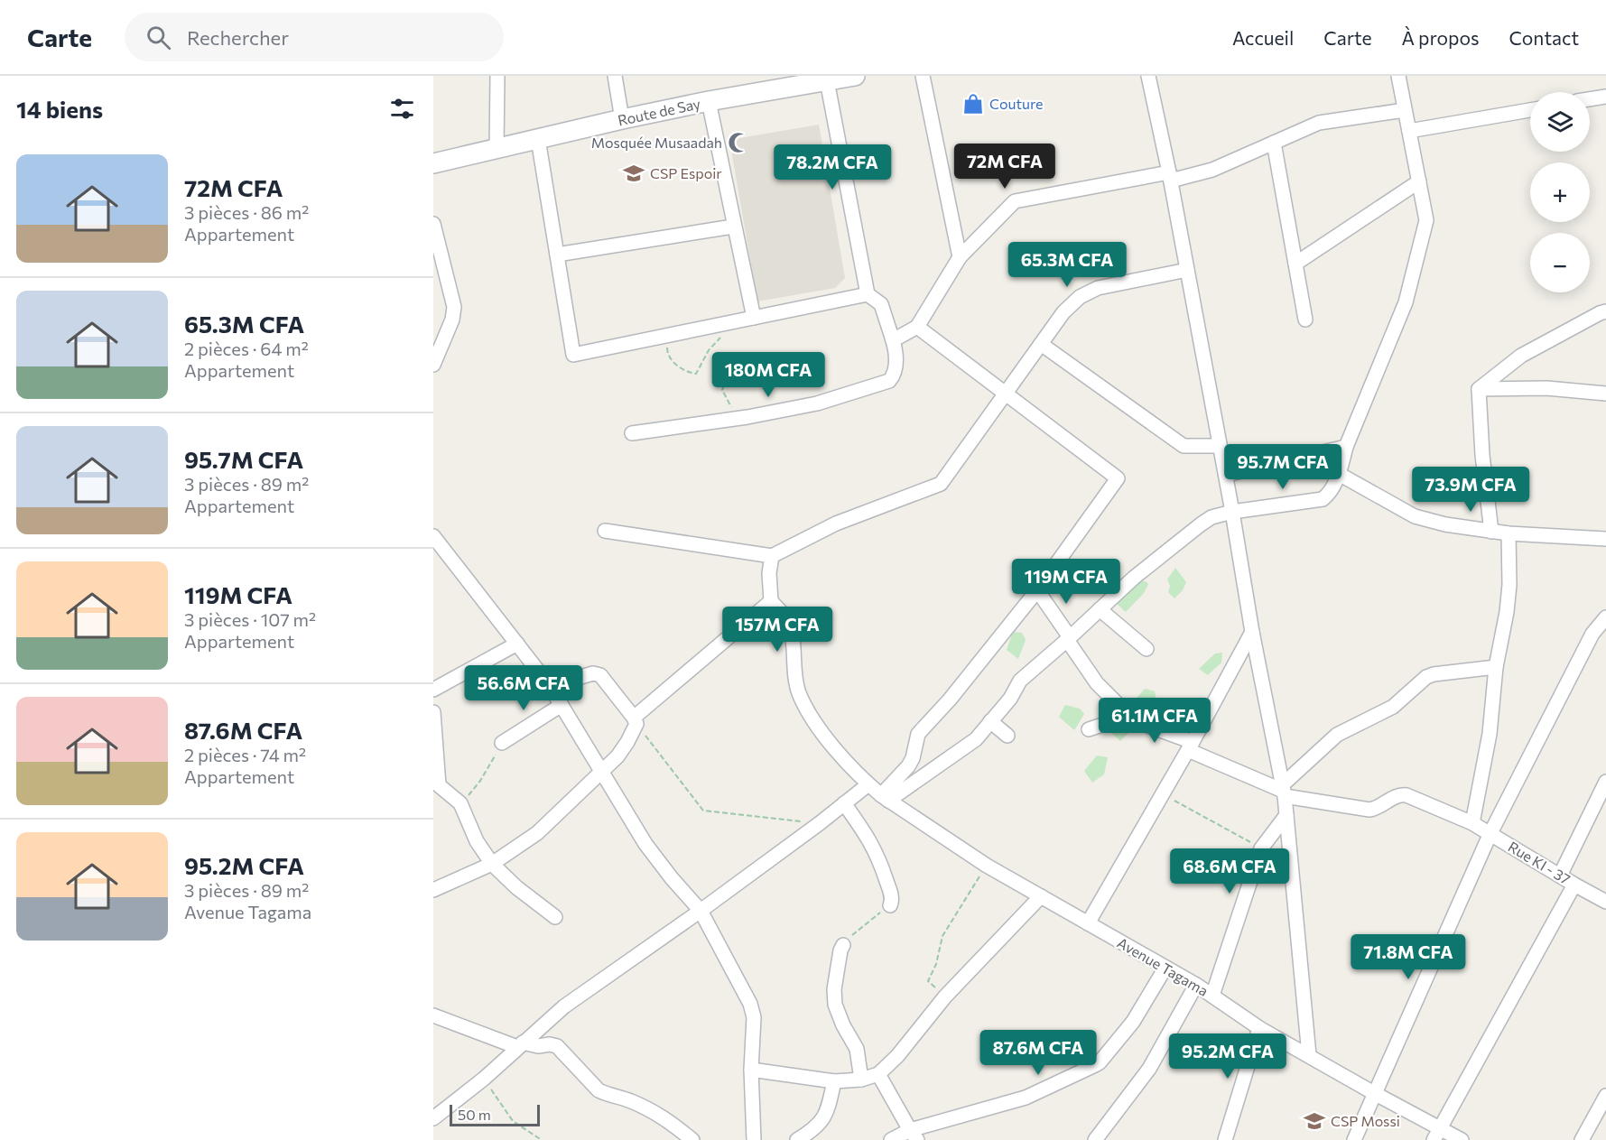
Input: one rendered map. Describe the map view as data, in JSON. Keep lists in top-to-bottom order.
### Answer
{
  "streets": {
    "main road": ["Route de Say"],
    "street": ["Rue KI - 37", "Avenue Tagama"]
  },
  "places": {
    "shop": ["Couture"],
    "mosque": ["Mosquée Musaadah"],
    "school or university": ["CSP Espoir", "CSP Mossi"]
  },
  "scale_bar": "50 m",
  "page": {
    "header": "Carte",
    "search": "Rechercher",
    "nav": [
      "Accueil",
      "Carte",
      "À propos",
      "Contact"
    ],
    "heading": "14 biens",
    "map_buttons": ["+", "−"],
    "list": [
      {
        "name": "72M CFA",
        "note": "3 pièces · 86 m² · Appartement"
      },
      {
        "name": "65.3M CFA",
        "note": "2 pièces · 64 m² · Appartement"
      },
      {
        "name": "95.7M CFA",
        "note": "3 pièces · 89 m² · Appartement"
      },
      {
        "name": "119M CFA",
        "note": "3 pièces · 107 m² · Appartement"
      },
      {
        "name": "87.6M CFA",
        "note": "2 pièces · 74 m² · Appartement"
      },
      {
        "name": "95.2M CFA",
        "note": "3 pièces · 89 m² · Avenue Tagama"
      }
    ],
    "price": [
      "72M CFA",
      "78.2M CFA",
      "65.3M CFA",
      "180M CFA",
      "95.7M CFA",
      "73.9M CFA",
      "119M CFA",
      "157M CFA",
      "56.6M CFA",
      "61.1M CFA",
      "68.6M CFA",
      "71.8M CFA",
      "87.6M CFA",
      "95.2M CFA"
    ],
    "scale": "50 m"
  }
}
